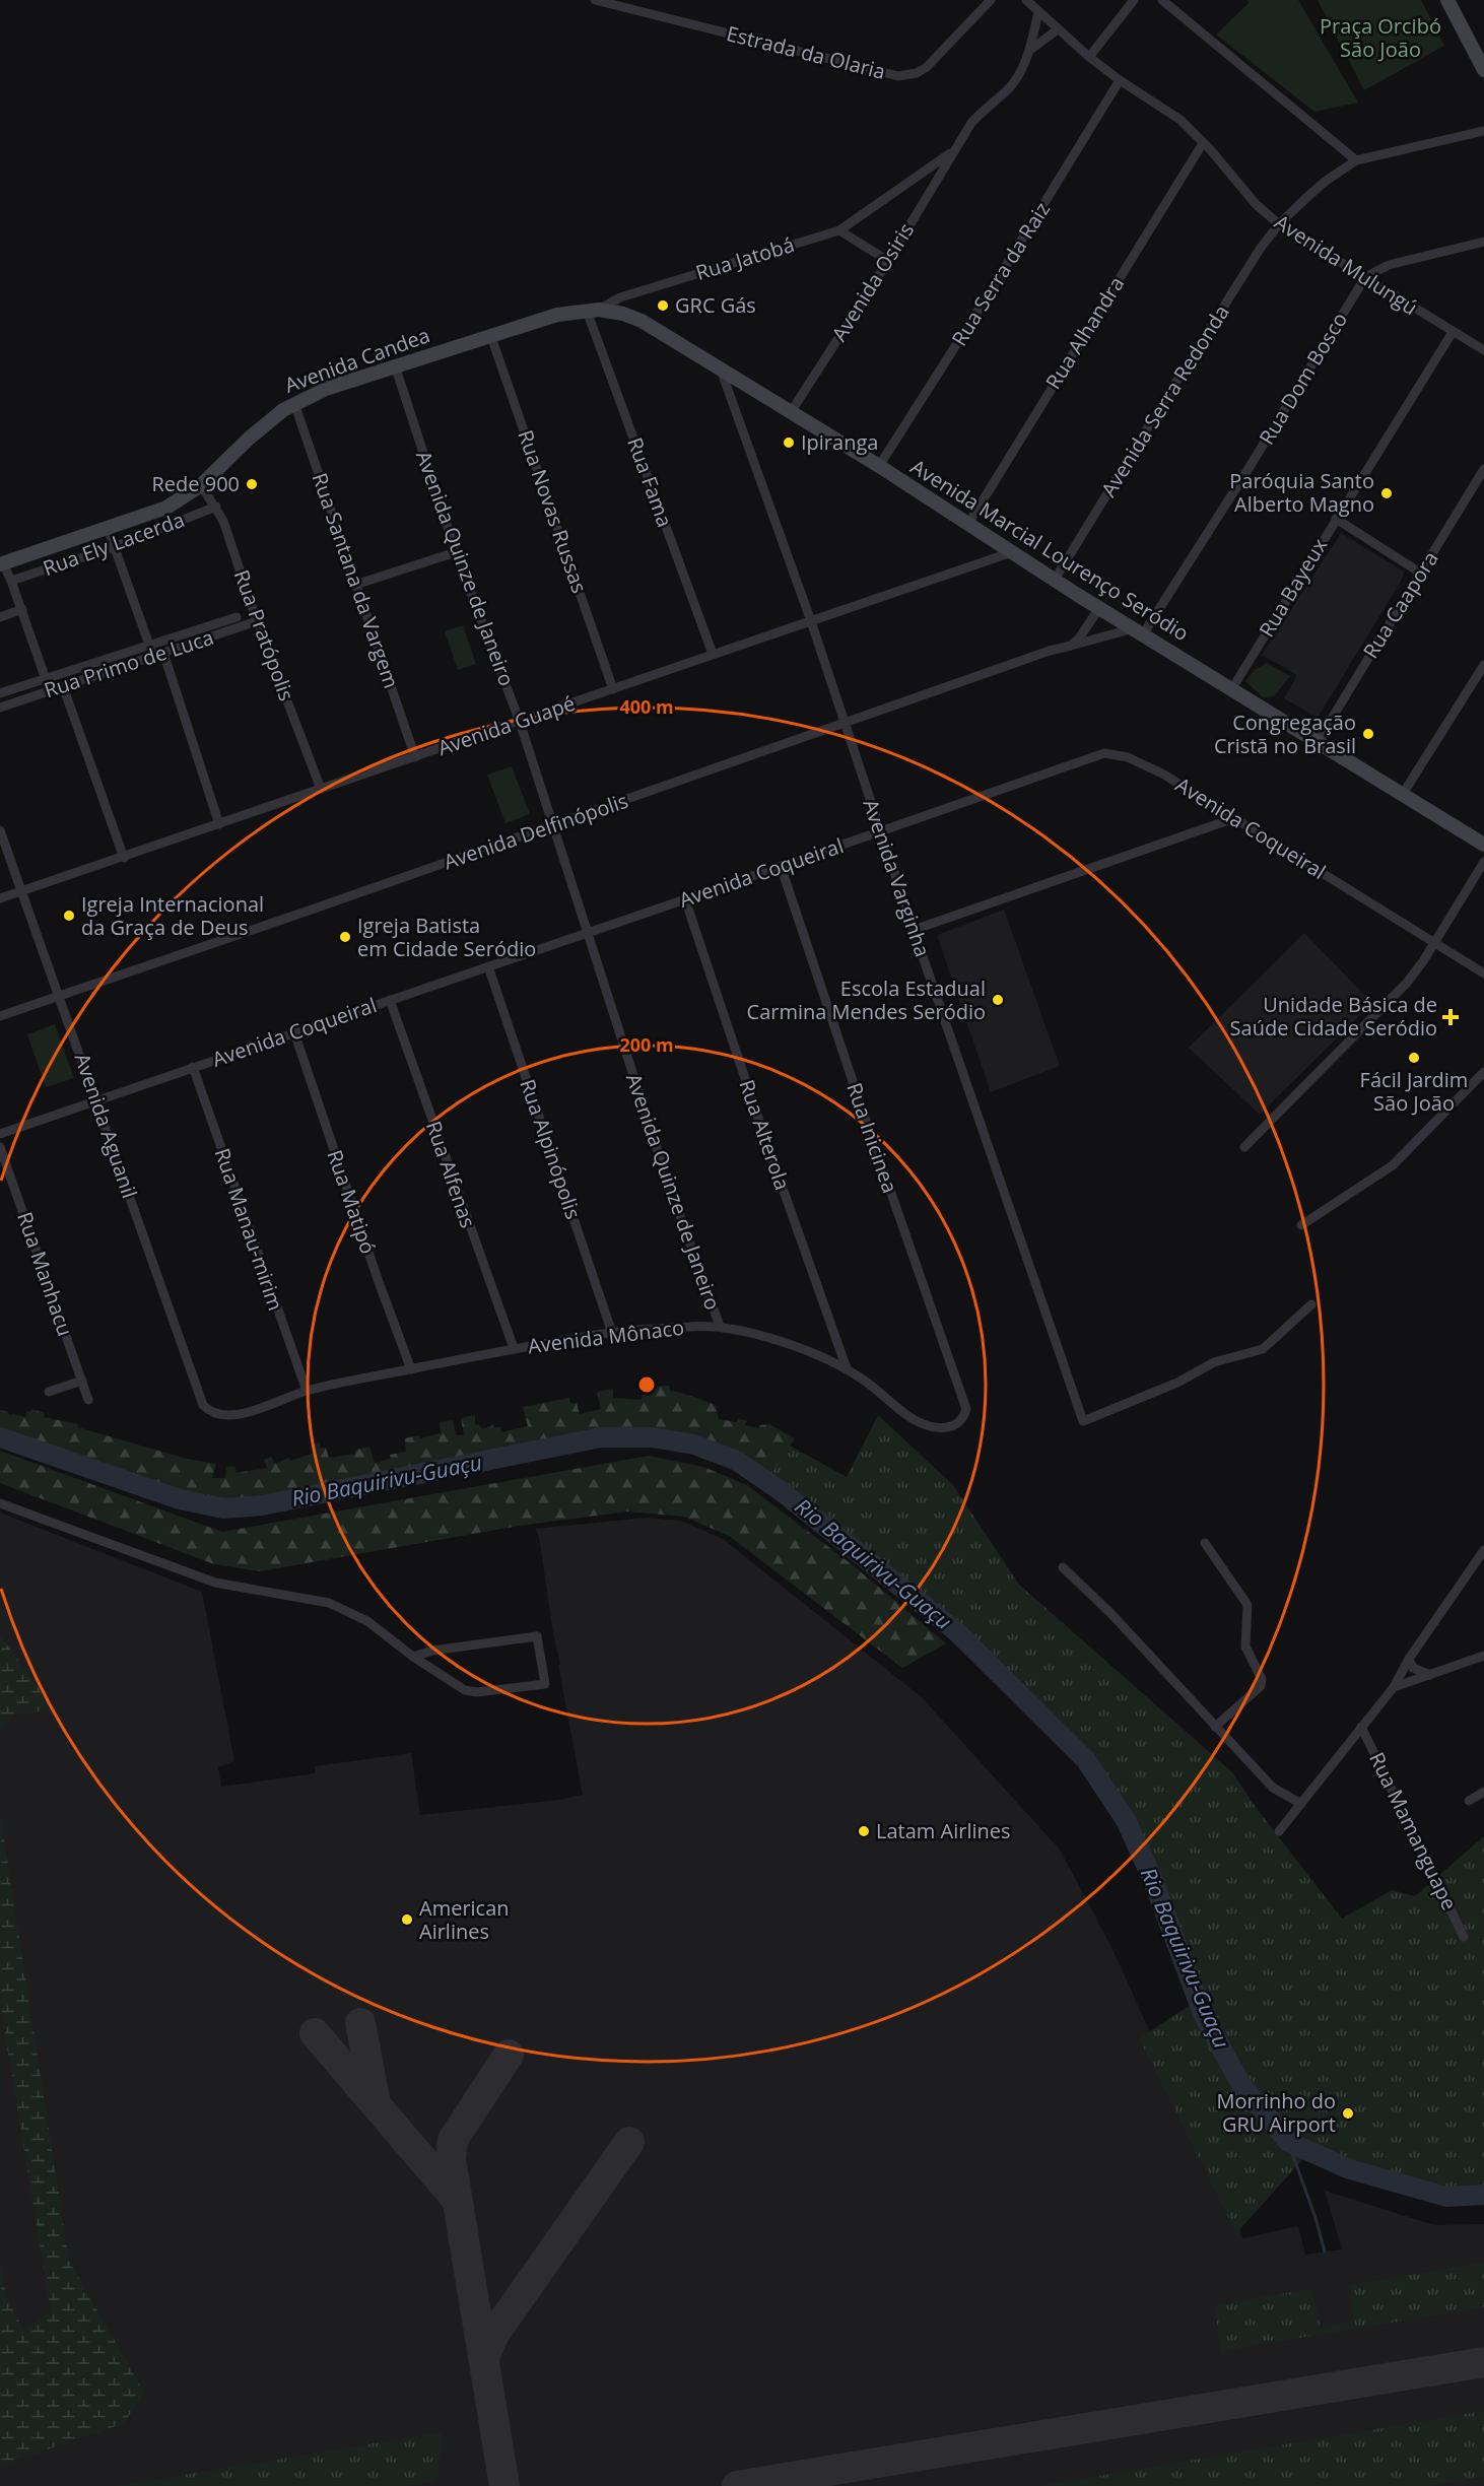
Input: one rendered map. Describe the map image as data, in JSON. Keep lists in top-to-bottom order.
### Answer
{
  "streets": {
    "main road": ["Avenida Candea", "Avenida Marcial Lourenço Seródio"],
    "street": [
      "Estrada da Olaria",
      "Rua Jatobá",
      "Avenida Mulungú",
      "Rua Serra da Raiz",
      "Avenida Osiris",
      "Rua Alhandra",
      "Rua Dom Bosco",
      "Avenida Serra Redonda",
      "Rua Fama",
      "Rua Novas Russas",
      "Rua Ely Lacerda",
      "Avenida Quinze de Janeiro",
      "Rua Santana da Vargem",
      "Rua Bayeux",
      "Rua Caapora",
      "Rua Pratópolis",
      "Rua Primo de Luca",
      "Avenida Guapé",
      "Avenida Coqueiral",
      "Avenida Delfinópolis",
      "Avenida Varginha",
      "Avenida Aguanil",
      "Rua Alterola",
      "Rua Inicinea",
      "Rua Alpinópolis",
      "Rua Alfenas",
      "Rua Matipó",
      "Rua Manau-mirim",
      "Rua Manhacu",
      "Avenida Mônaco",
      "Rua Mamanguape"
    ]
  },
  "crossings": [
    ["Rua Jatobá", "Avenida Osiris"],
    ["Rua Jatobá", "Avenida Candea"],
    ["Rua Jatobá", "Rua Fama"],
    ["Rua Jatobá", "Avenida Marcial Lourenço Seródio"],
    ["Avenida Mulungú", "Rua Serra da Raiz"],
    ["Avenida Mulungú", "Avenida Osiris"],
    ["Avenida Mulungú", "Rua Alhandra"],
    ["Avenida Mulungú", "Rua Dom Bosco"],
    ["Avenida Mulungú", "Avenida Serra Redonda"],
    ["Avenida Mulungú", "Rua Bayeux"],
    ["Rua Serra da Raiz", "Avenida Marcial Lourenço Seródio"],
    ["Avenida Osiris", "Avenida Marcial Lourenço Seródio"],
    ["Rua Alhandra", "Avenida Marcial Lourenço Seródio"],
    ["Avenida Candea", "Rua Fama"],
    ["Avenida Candea", "Rua Novas Russas"],
    ["Avenida Candea", "Avenida Marcial Lourenço Seródio"],
    ["Avenida Candea", "Avenida Quinze de Janeiro"],
    ["Avenida Candea", "Rua Santana da Vargem"],
    ["Avenida Candea", "Rua Pratópolis"],
    ["Rua Dom Bosco", "Avenida Marcial Lourenço Seródio"],
    ["Rua Dom Bosco", "Avenida Delfinópolis"],
    ["Avenida Serra Redonda", "Avenida Marcial Lourenço Seródio"],
    ["Rua Fama", "Avenida Marcial Lourenço Seródio"],
    ["Rua Fama", "Avenida Guapé"],
    ["Rua Novas Russas", "Avenida Guapé"],
    ["Rua Ely Lacerda", "Rua Pratópolis"],
    ["Avenida Marcial Lourenço Seródio", "Rua Bayeux"],
    ["Avenida Marcial Lourenço Seródio", "Rua Caapora"],
    ["Avenida Marcial Lourenço Seródio", "Avenida Guapé"],
    ["Avenida Marcial Lourenço Seródio", "Avenida Delfinópolis"],
    ["Avenida Marcial Lourenço Seródio", "Avenida Varginha"],
    ["Avenida Quinze de Janeiro", "Avenida Guapé"],
    ["Avenida Quinze de Janeiro", "Avenida Coqueiral"],
    ["Avenida Quinze de Janeiro", "Avenida Delfinópolis"],
    ["Avenida Quinze de Janeiro", "Avenida Mônaco"],
    ["Rua Santana da Vargem", "Avenida Guapé"],
    ["Rua Pratópolis", "Rua Primo de Luca"],
    ["Rua Pratópolis", "Avenida Guapé"],
    ["Avenida Guapé", "Avenida Varginha"],
    ["Avenida Guapé", "Avenida Aguanil"],
    ["Avenida Coqueiral", "Avenida Varginha"],
    ["Avenida Coqueiral", "Avenida Aguanil"],
    ["Avenida Coqueiral", "Rua Alterola"],
    ["Avenida Coqueiral", "Rua Inicinea"],
    ["Avenida Coqueiral", "Rua Alpinópolis"],
    ["Avenida Coqueiral", "Rua Alfenas"],
    ["Avenida Coqueiral", "Rua Matipó"],
    ["Avenida Coqueiral", "Rua Manau-mirim"],
    ["Avenida Delfinópolis", "Avenida Varginha"],
    ["Avenida Delfinópolis", "Avenida Aguanil"],
    ["Avenida Aguanil", "Avenida Mônaco"],
    ["Rua Alterola", "Avenida Mônaco"],
    ["Rua Inicinea", "Avenida Mônaco"],
    ["Rua Alpinópolis", "Avenida Mônaco"],
    ["Rua Alfenas", "Avenida Mônaco"],
    ["Rua Matipó", "Avenida Mônaco"],
    ["Rua Manau-mirim", "Avenida Mônaco"]
  ],
  "water": ["Rio Baquirivu-Guaçu"],
  "parks": ["Praça Orcibó São João"],
  "places": {
    "other": [
      "GRC Gás",
      "Ipiranga",
      "Rede 900",
      "Paróquia Santo Alberto Magno",
      "Congregação Cristã no Brasil",
      "Igreja Internacional da Graça de Deus",
      "Igreja Batista em Cidade Seródio",
      "Escola Estadual Carmina Mendes Seródio",
      "Fácil Jardim São João",
      "Latam Airlines",
      "American Airlines",
      "Morrinho do GRU Airport"
    ],
    "health": ["Unidade Básica de Saúde Cidade Seródio"]
  },
  "rings": ["400 m", "200 m"]
}
